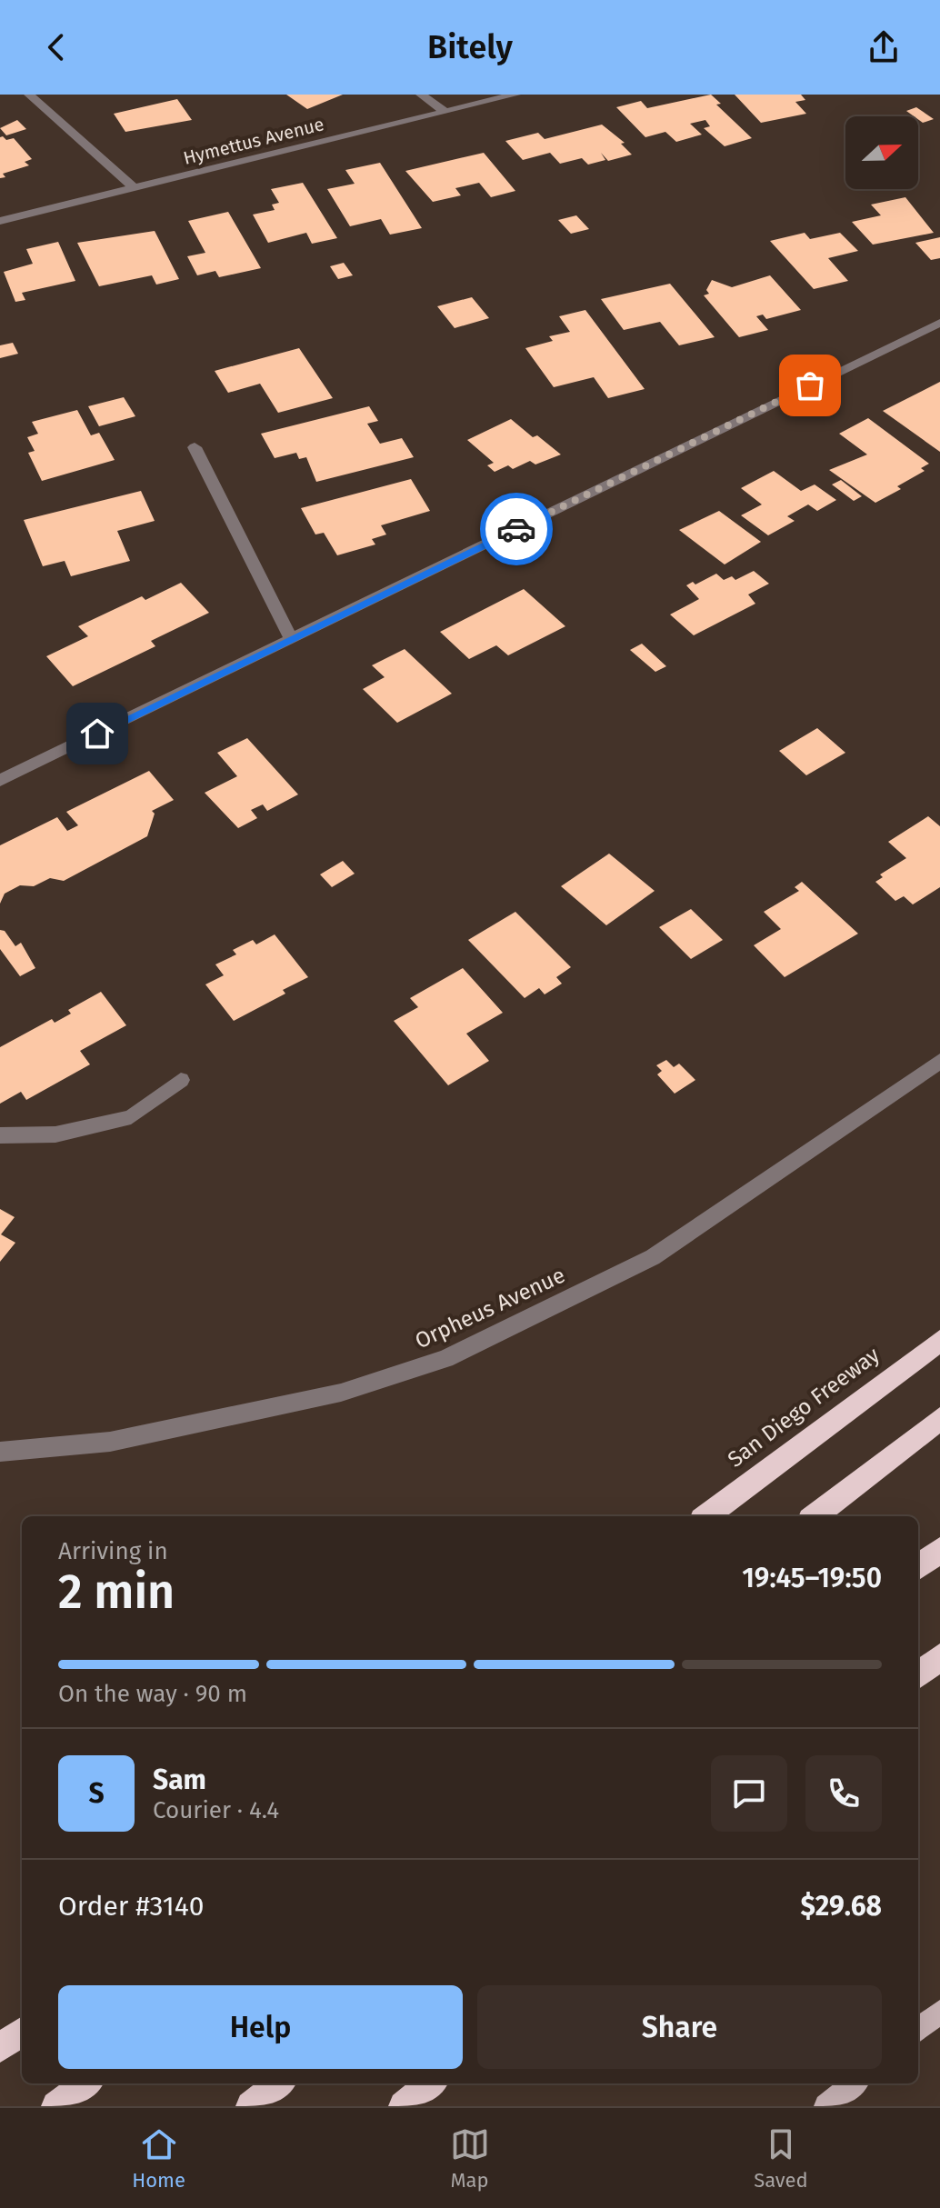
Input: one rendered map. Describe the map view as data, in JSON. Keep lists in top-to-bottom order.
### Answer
{
  "streets": {
    "highway": ["San Diego Freeway"],
    "street": ["Hymettus Avenue", "Orpheus Avenue"]
  },
  "north": "right",
  "page": {
    "header": "Bitely",
    "heading": ["2 min", "Arriving in", "19:45–19:50"],
    "panel": [
      "Sam",
      "Courier · 4.4",
      "Order #3140",
      "$29.68"
    ],
    "bar": "On the way · 90 m",
    "round": "S",
    "buttons": ["Help", "Share"],
    "tabs": ["Home", "Map", "Saved"]
  }
}
